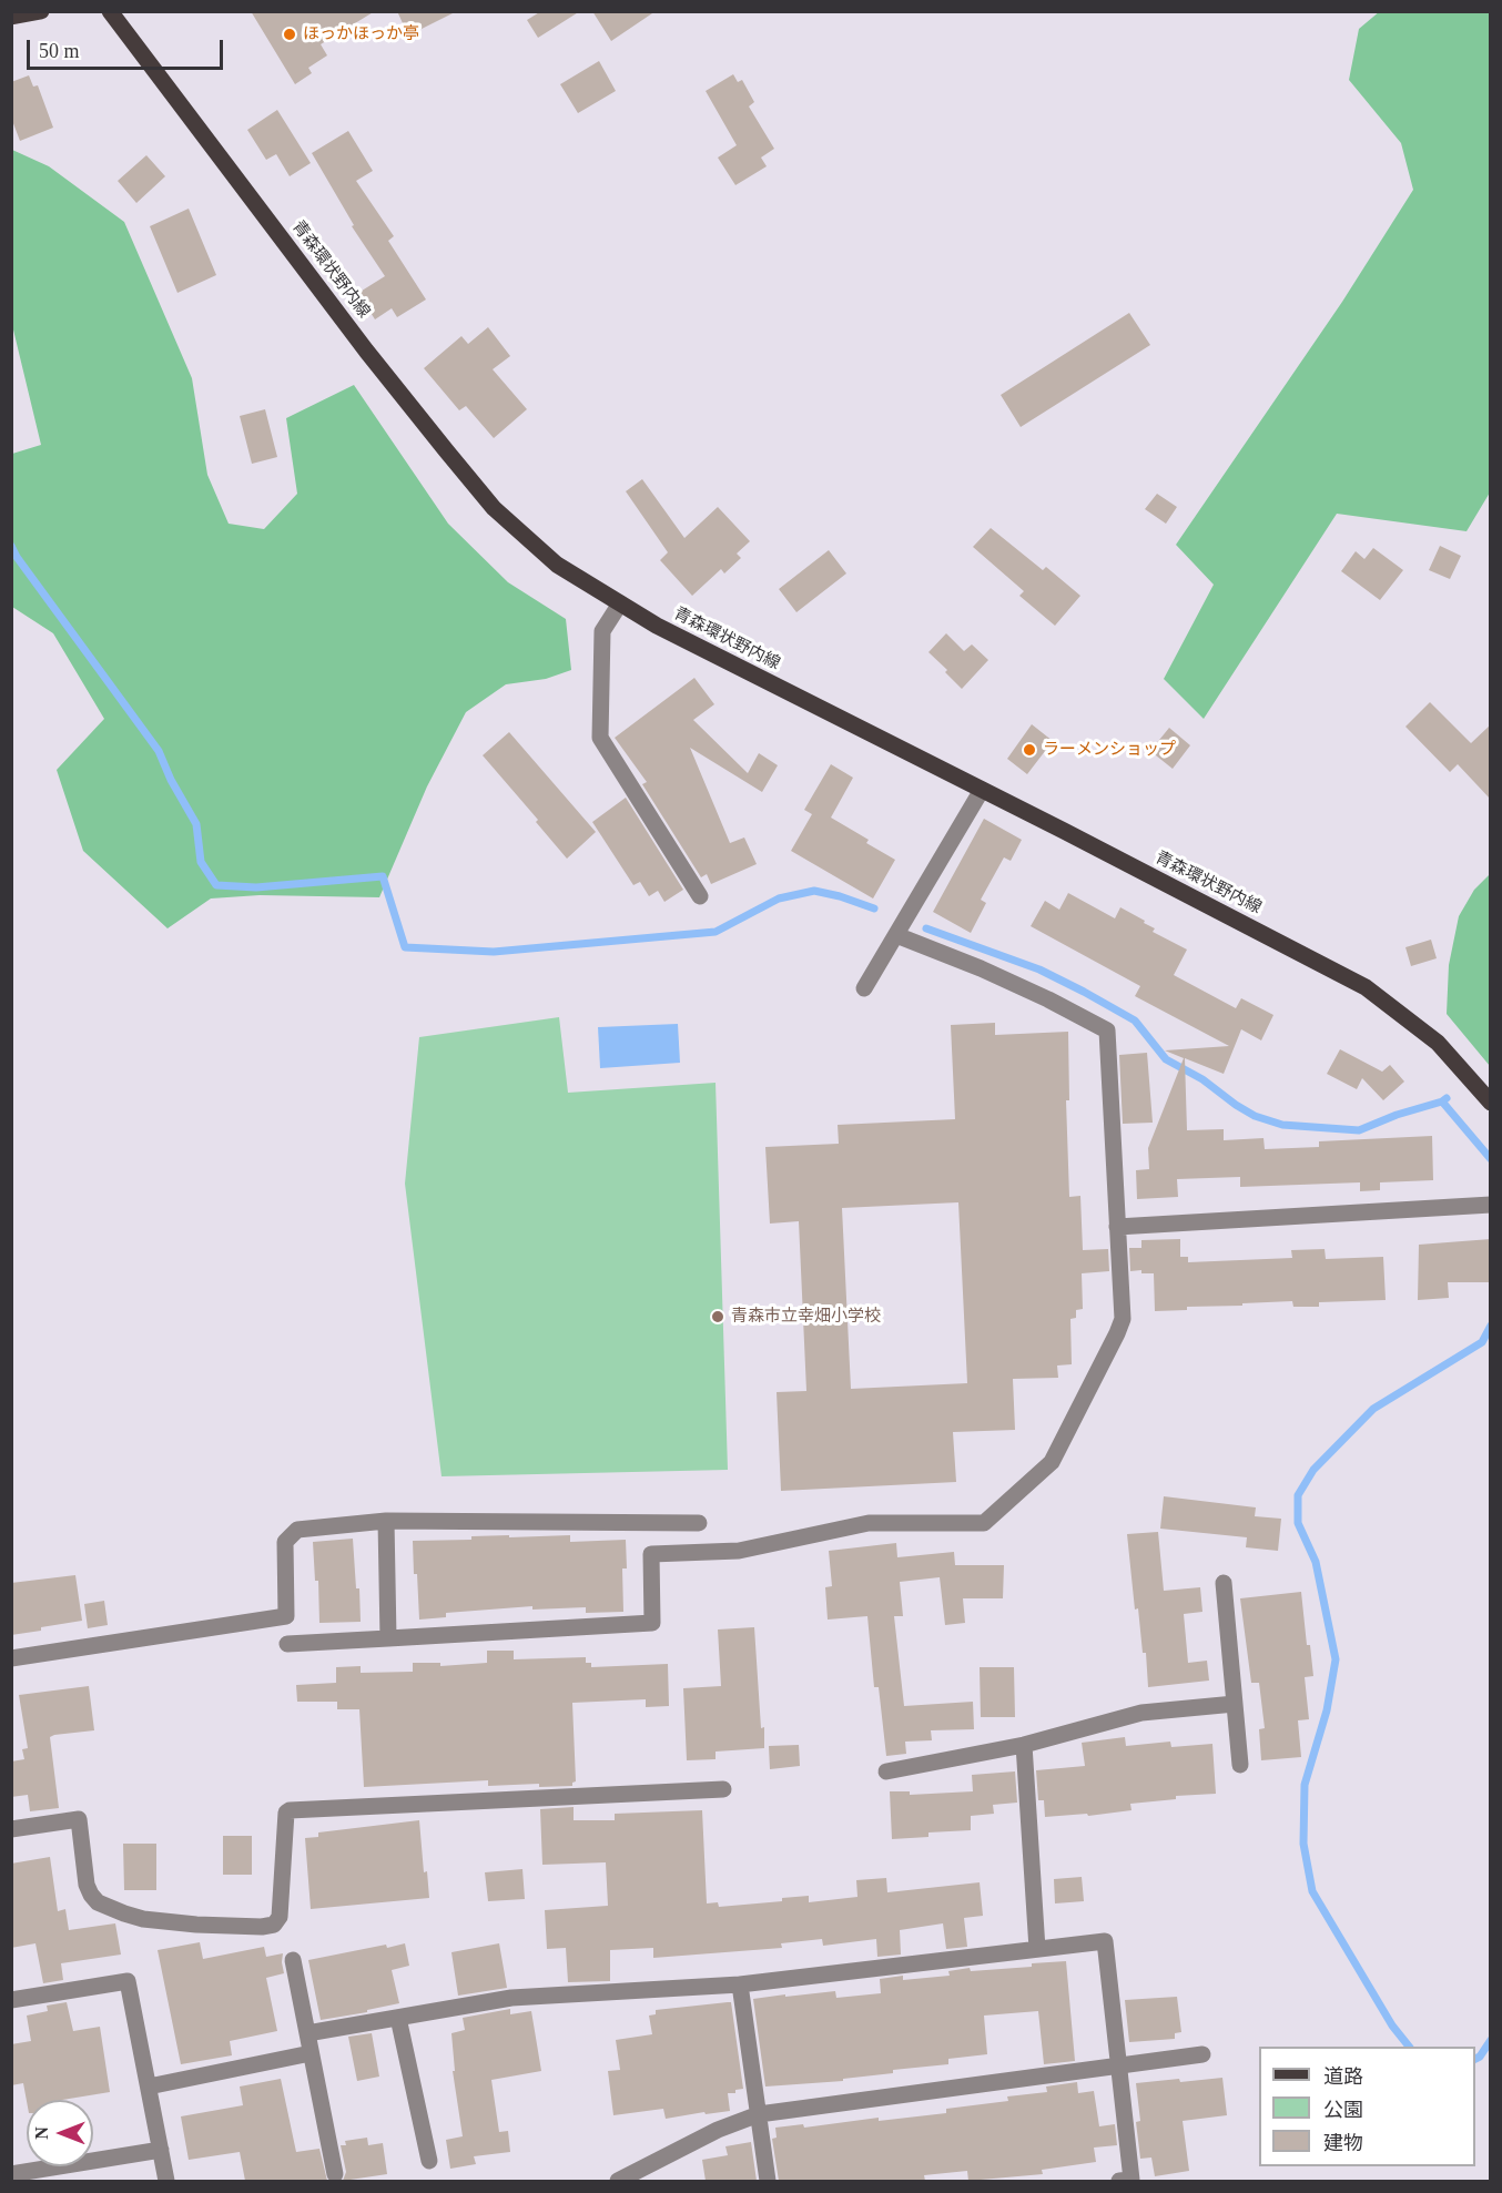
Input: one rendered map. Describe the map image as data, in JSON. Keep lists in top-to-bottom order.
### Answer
{
  "streets": {
    "main road": ["青森環状野内線"]
  },
  "places": ["ほっかほっか亭", "ラーメンショップ", "青森市立幸畑小学校"],
  "legend": ["道路", "公園", "建物"],
  "scale_bar": "50 m",
  "north": "left"
}
